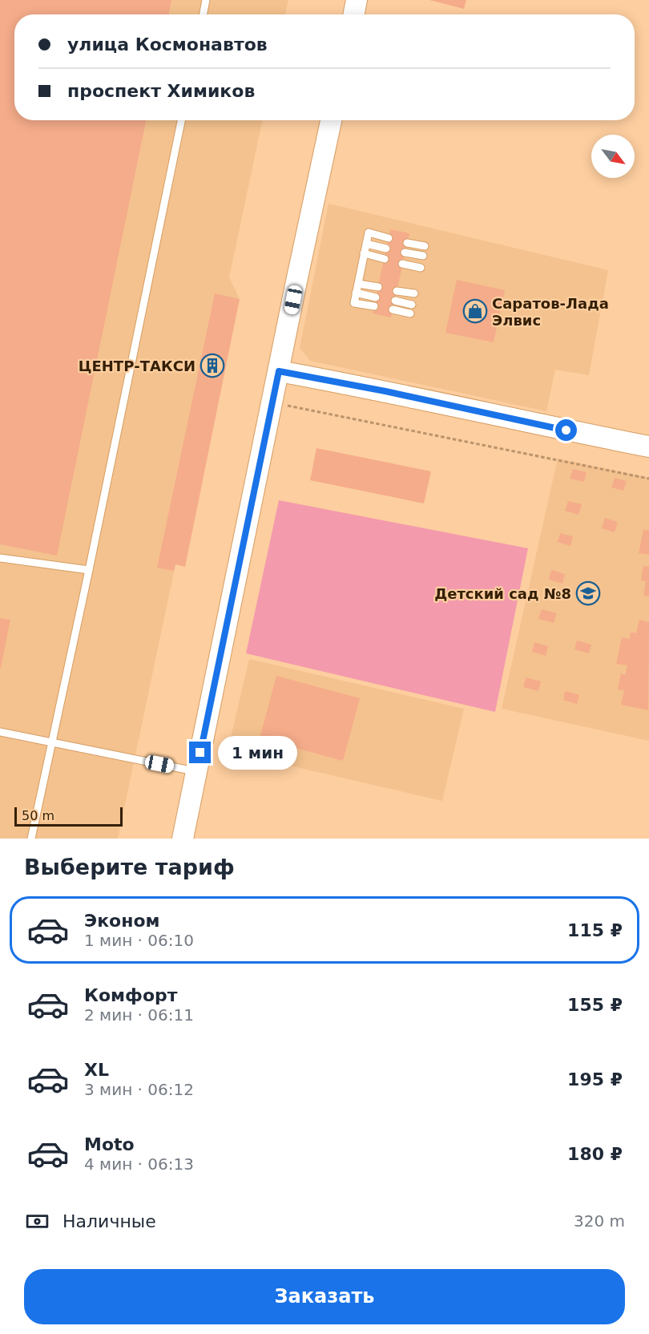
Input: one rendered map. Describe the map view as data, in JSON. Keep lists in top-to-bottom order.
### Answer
{
  "places": {
    "shop": ["Саратов-Лада Элвис"],
    "building": ["ЦЕНТР-ТАКСИ"],
    "school or university": ["Детский сад №8"]
  },
  "scale_bar": "50 m",
  "north": "bottom right",
  "page": {
    "banner": ["улица Космонавтов", "проспект Химиков"],
    "bubble": "1 мин",
    "scale": "50 m",
    "heading": "Выберите тариф",
    "list": [
      {
        "name": "Эконом",
        "note": "1 мин · 06:10",
        "value": "115 ₽"
      },
      {
        "name": "Комфорт",
        "note": "2 мин · 06:11",
        "value": "155 ₽"
      },
      {
        "name": "XL",
        "note": "3 мин · 06:12",
        "value": "195 ₽"
      },
      {
        "name": "Moto",
        "note": "4 мин · 06:13",
        "value": "180 ₽"
      }
    ],
    "pay": ["Наличные", "320 m"],
    "buttons": "Заказать"
  }
}
